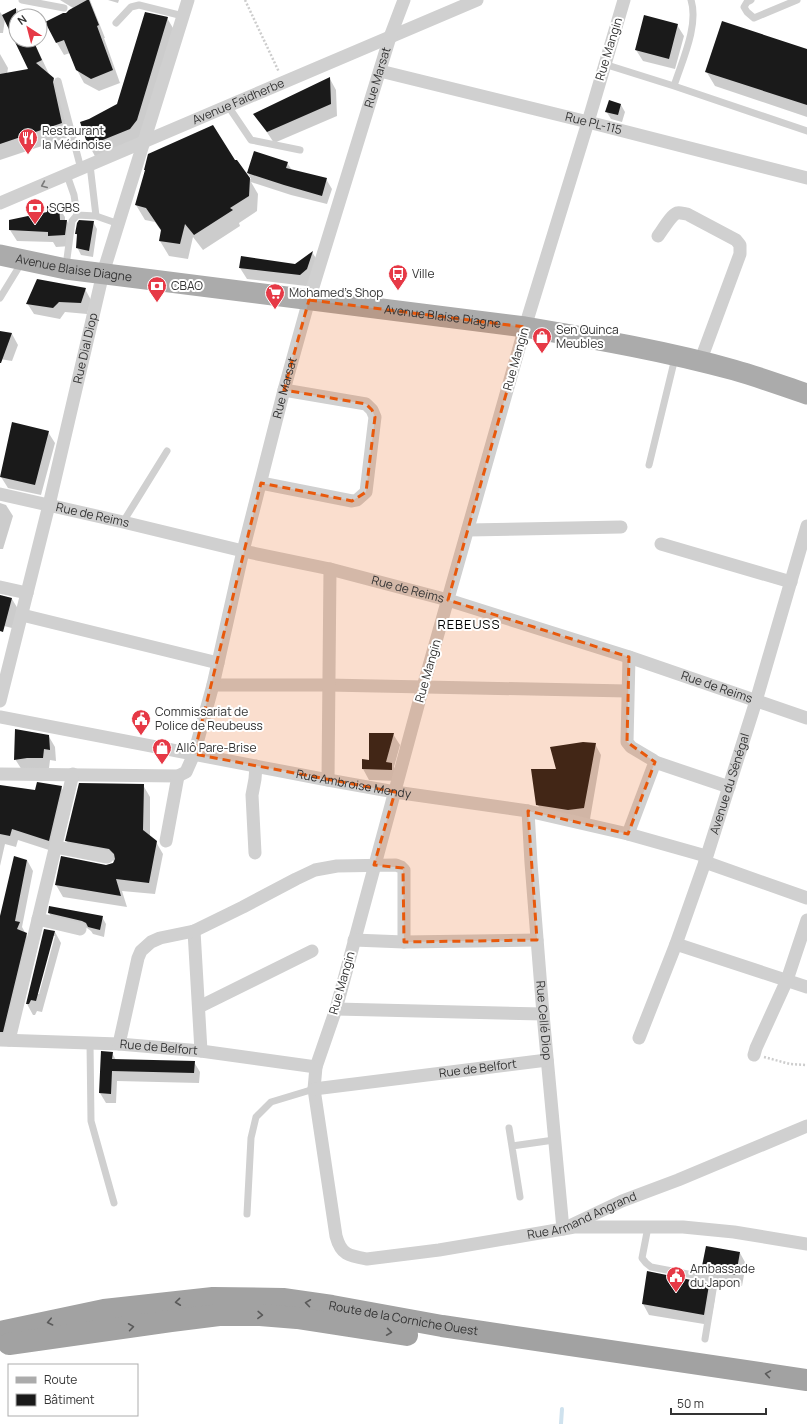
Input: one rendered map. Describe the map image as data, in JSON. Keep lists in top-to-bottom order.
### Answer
{
  "streets": {
    "highway": ["Route de la Corniche Ouest"],
    "main road": ["Avenue Blaise Diagne"],
    "street": [
      "Rue Mangin",
      "Rue Marsat",
      "Avenue Faidherbe",
      "Rue PL-115",
      "Rue Dial Diop",
      "Rue de Reims",
      "Rue Ambroise Mendy",
      "Avenue du Sénégal",
      "Rue Cellé Diop",
      "Rue de Belfort",
      "Rue Armand Angrand"
    ]
  },
  "crossings": [
    ["Rue Mangin", "Rue PL-115"],
    ["Rue Mangin", "Avenue Blaise Diagne"],
    ["Rue Mangin", "Rue de Reims"],
    ["Rue Mangin", "Rue Ambroise Mendy"],
    ["Rue Mangin", "Rue de Belfort"],
    ["Rue Mangin", "Rue Armand Angrand"],
    ["Rue Marsat", "Avenue Faidherbe"],
    ["Rue Marsat", "Rue PL-115"],
    ["Rue Marsat", "Avenue Blaise Diagne"],
    ["Rue Marsat", "Rue de Reims"],
    ["Rue Marsat", "Rue Ambroise Mendy"],
    ["Avenue Faidherbe", "Rue Dial Diop"],
    ["Avenue Blaise Diagne", "Rue Dial Diop"],
    ["Rue Dial Diop", "Rue de Reims"],
    ["Rue de Reims", "Avenue du Sénégal"],
    ["Rue Ambroise Mendy", "Avenue du Sénégal"],
    ["Rue Ambroise Mendy", "Rue Cellé Diop"],
    ["Rue Cellé Diop", "Rue de Belfort"],
    ["Rue Cellé Diop", "Rue Armand Angrand"]
  ],
  "districts": ["REBEUSS"],
  "places": {
    "restaurant": ["Restaurant la Médinoise"],
    "bank": ["SGBS", "CBAO"],
    "bus stop": ["Ville"],
    "supermarket": ["Mohamed's Shop"],
    "shop": ["Sen Quinca Meubles", "Allô Pare-Brise"],
    "public building": ["Commissariat de Police de Reubeuss", "Ambassade du Japon"]
  },
  "legend": ["Route", "Bâtiment"],
  "scale_bar": "50 m",
  "north": "top left"
}
